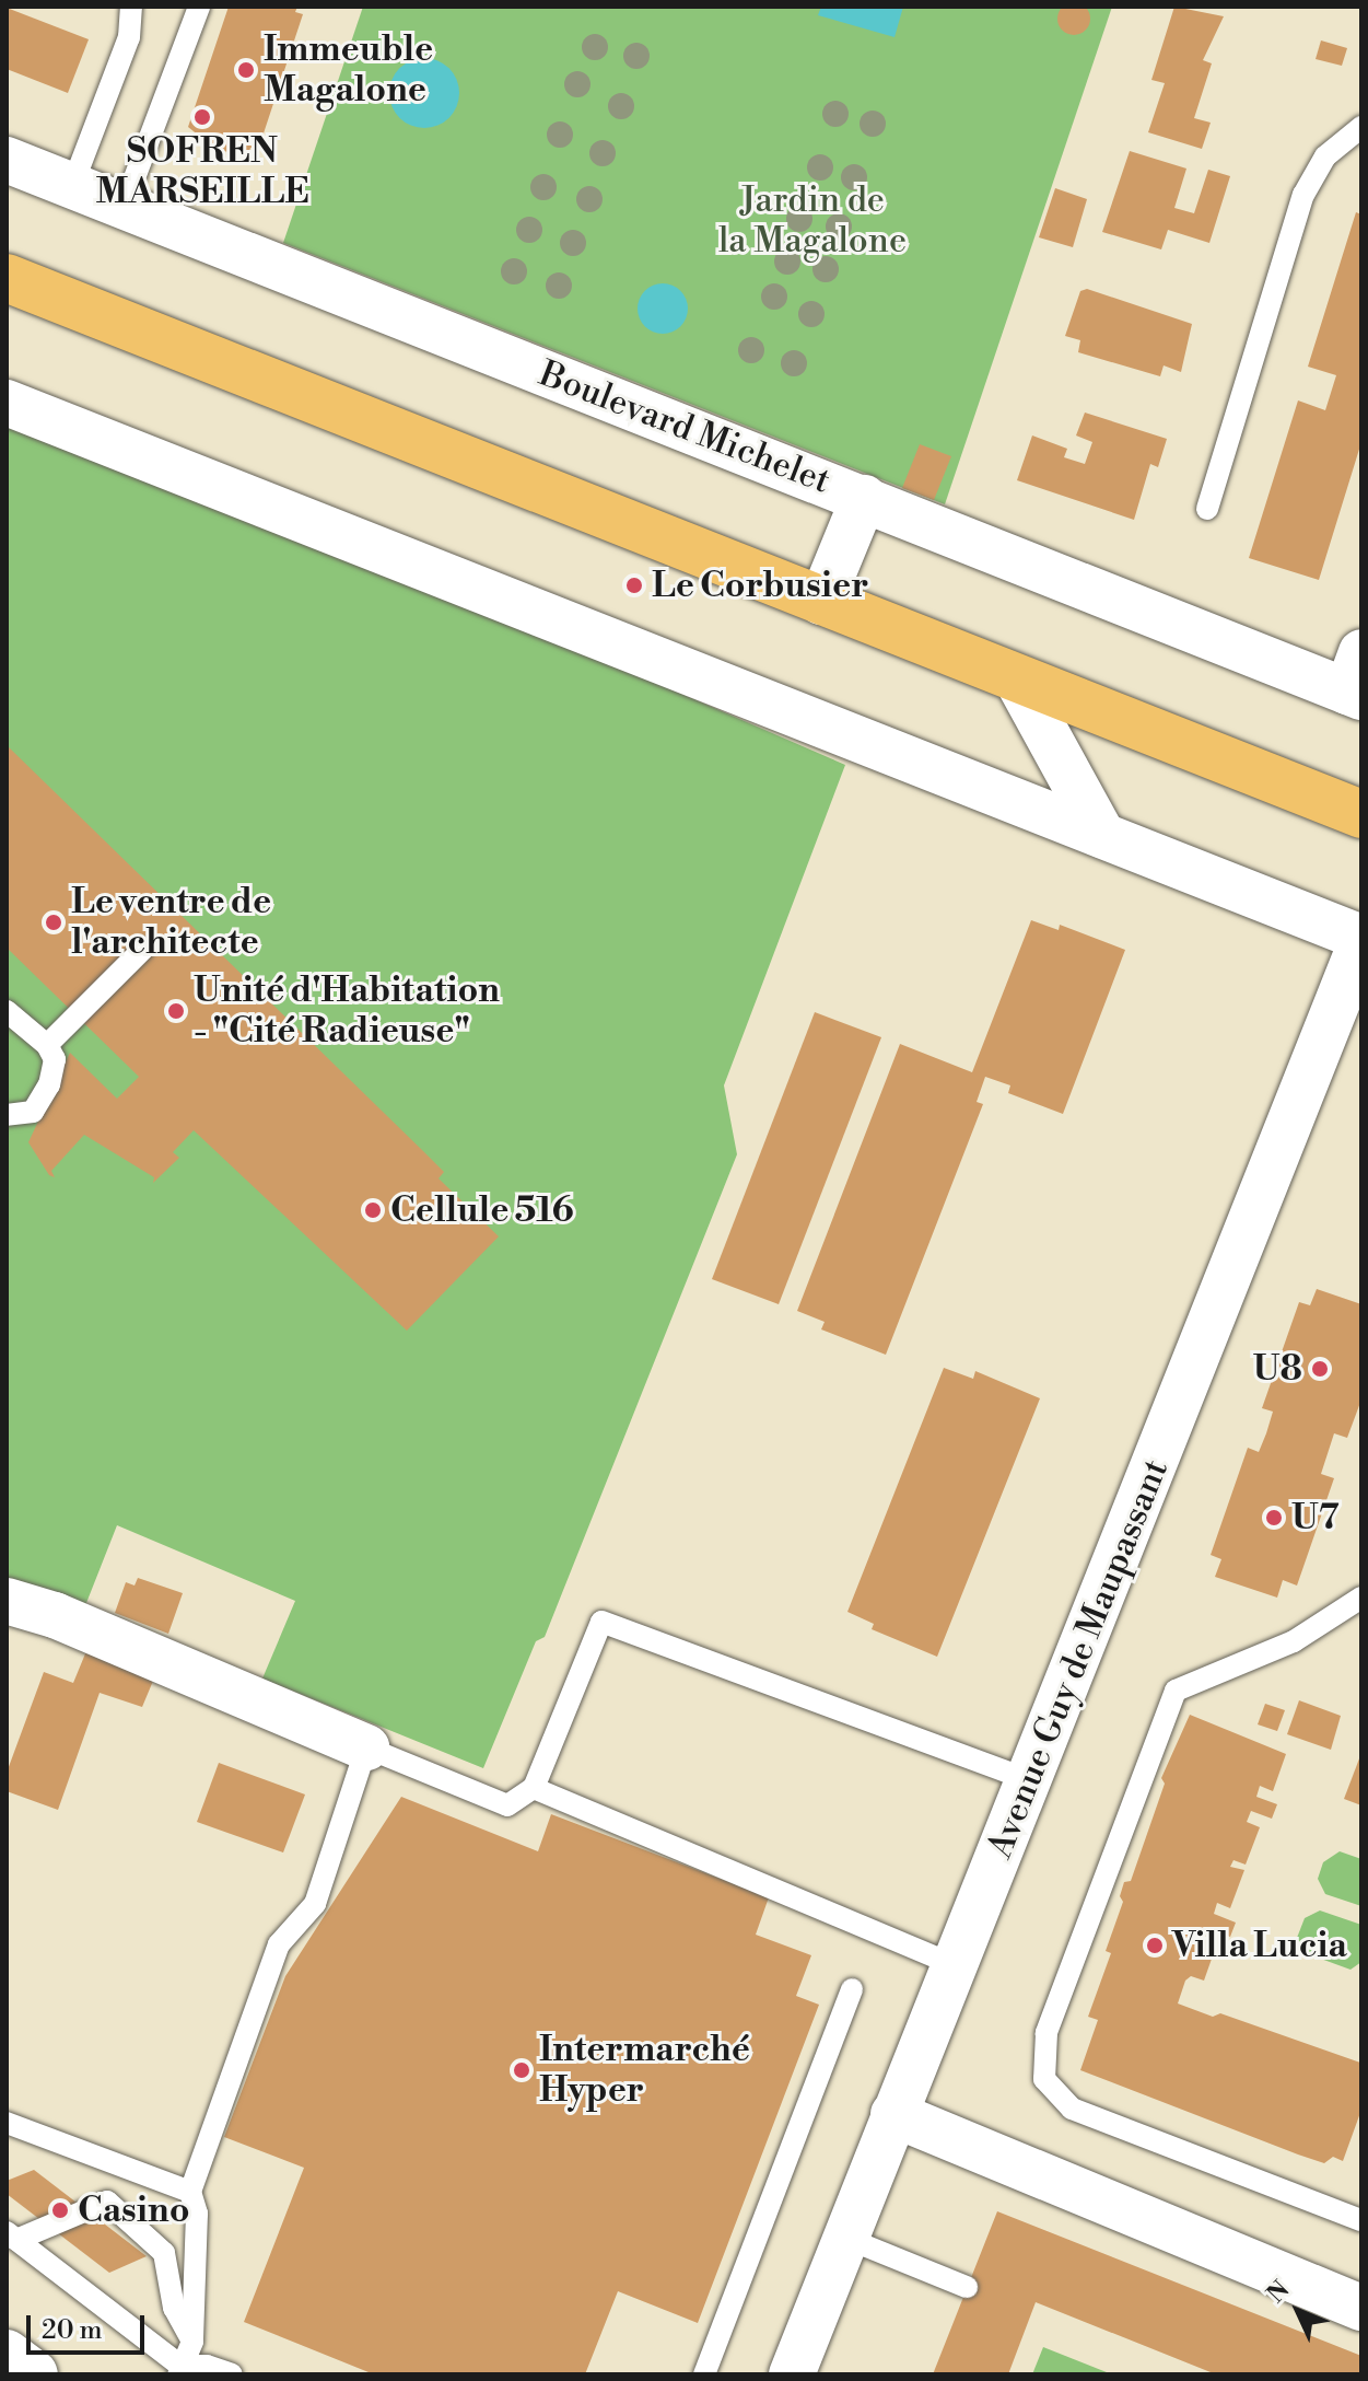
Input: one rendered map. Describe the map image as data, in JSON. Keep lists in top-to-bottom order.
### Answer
{
  "streets": {
    "street": ["Boulevard Michelet", "Avenue Guy de Maupassant"]
  },
  "parks": ["Jardin de la Magalone"],
  "places": [
    "Immeuble Magalone",
    "SOFREN MARSEILLE",
    "Le Corbusier",
    "Le ventre de l'architecte",
    "Unité d'Habitation - \"Cité Radieuse\"",
    "Cellule 516",
    "U8",
    "U7",
    "Villa Lucia",
    "Intermarché Hyper",
    "Casino"
  ],
  "scale_bar": "20 m",
  "north": "top left"
}
